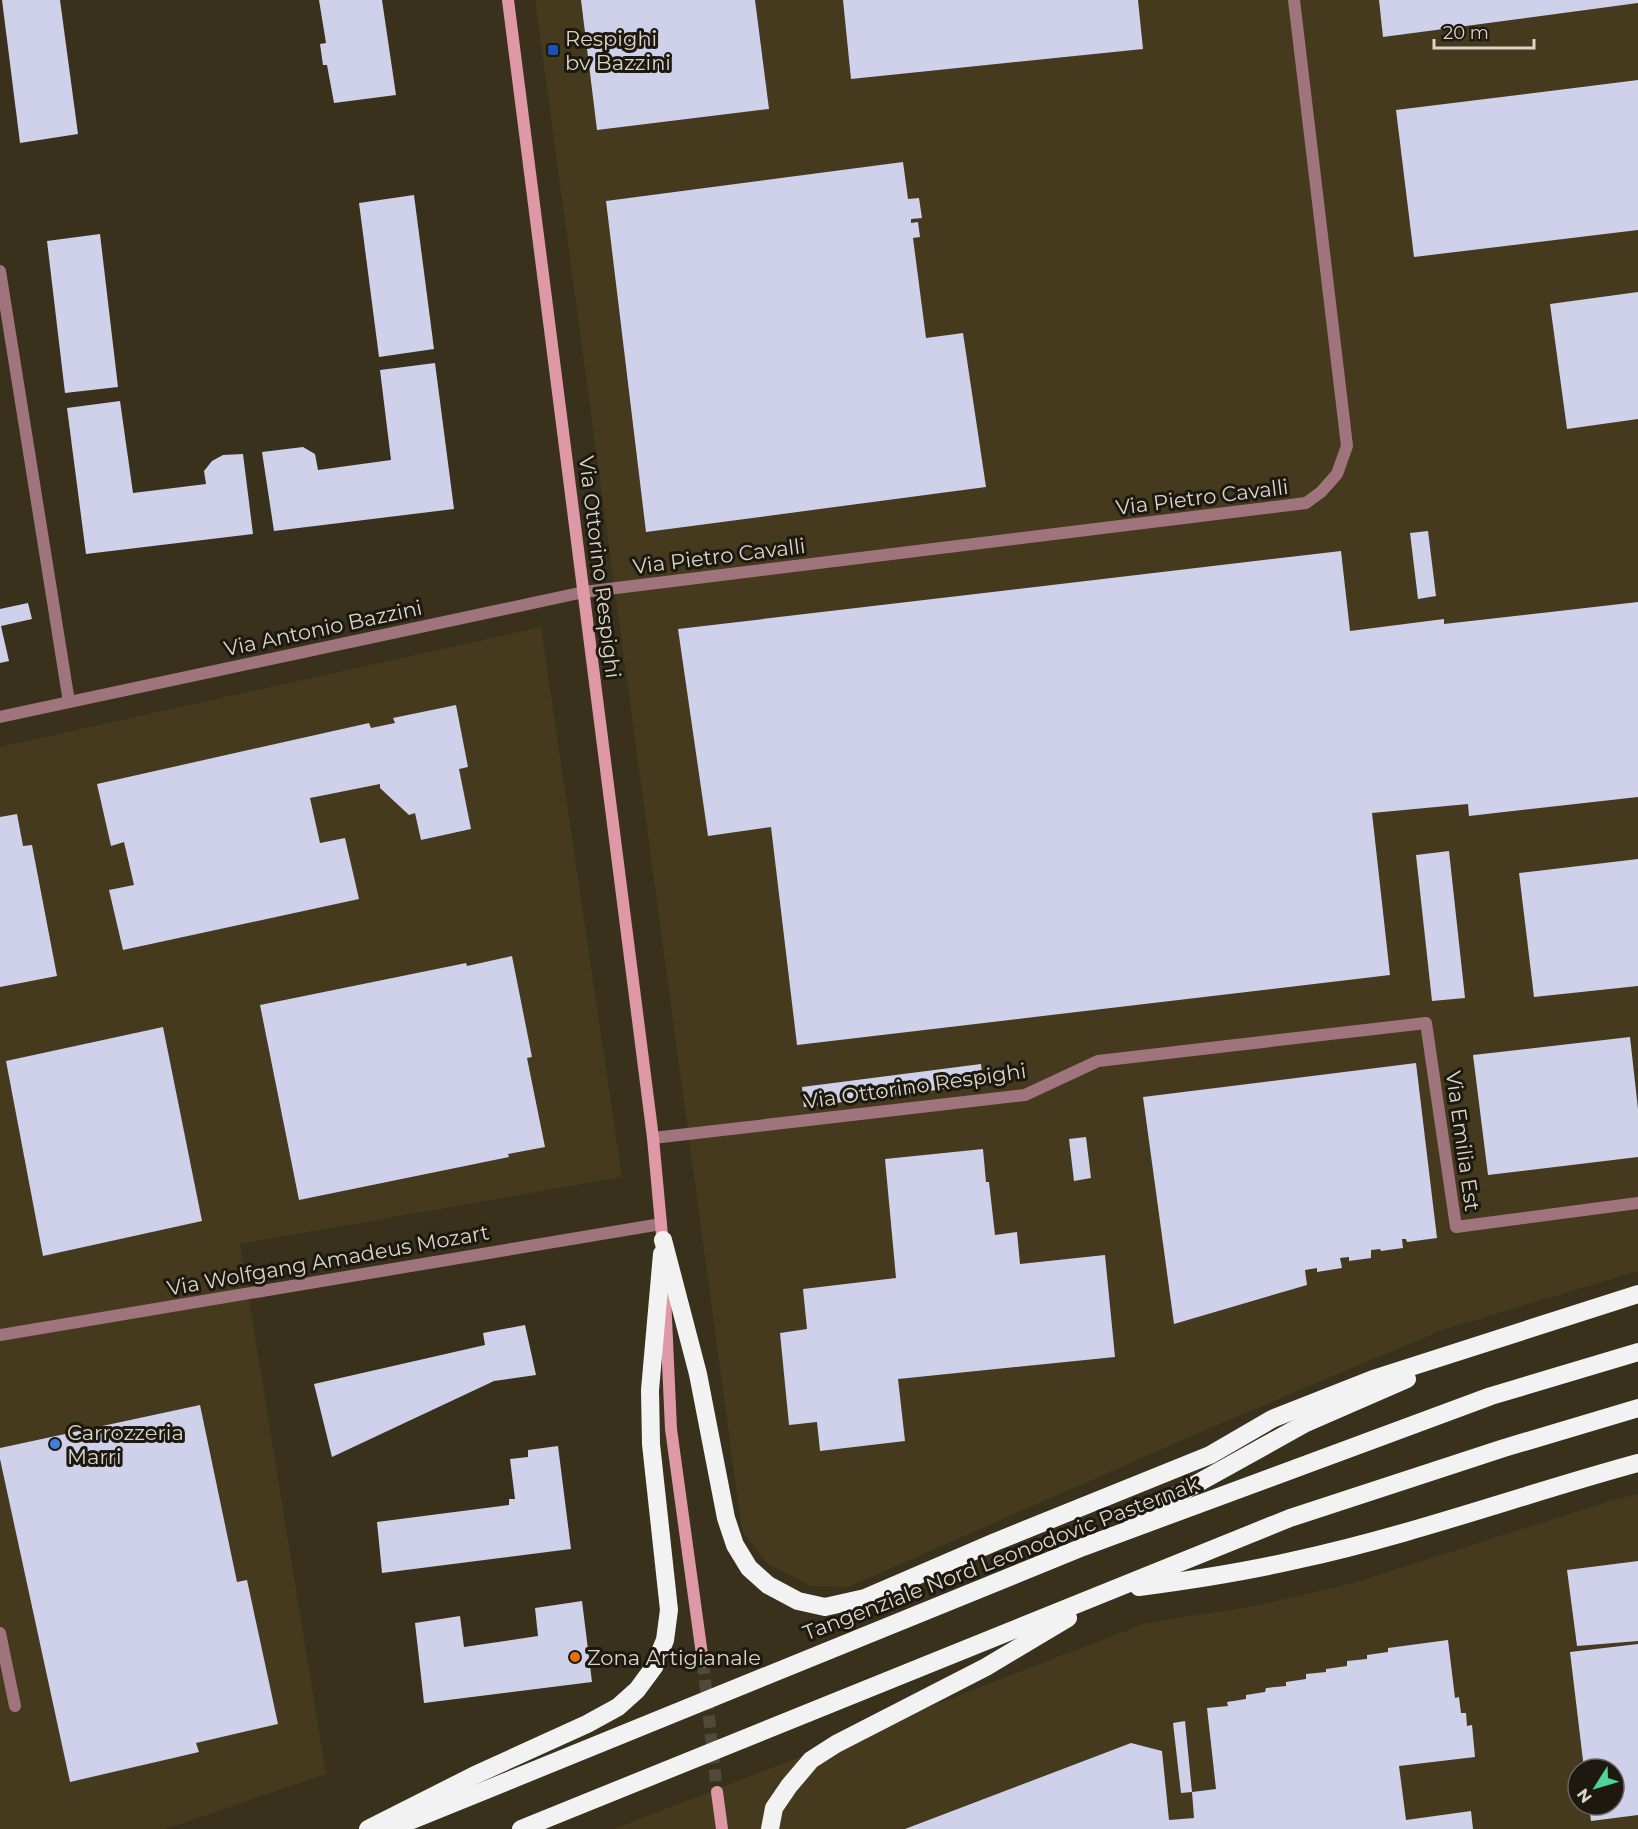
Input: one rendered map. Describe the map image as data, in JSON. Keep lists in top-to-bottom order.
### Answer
{
  "streets": {
    "highway": ["Tangenziale Nord Leonodovic Pasternak"],
    "street": [
      "Via Pietro Cavalli",
      "Via Ottorino Respighi",
      "Via Antonio Bazzini",
      "Via Emilia Est",
      "Via Wolfgang Amadeus Mozart"
    ]
  },
  "crossings": [
    ["Via Pietro Cavalli", "Via Ottorino Respighi"],
    ["Via Pietro Cavalli", "Via Antonio Bazzini"],
    ["Via Ottorino Respighi", "Via Antonio Bazzini"],
    ["Via Ottorino Respighi", "Via Emilia Est"],
    ["Via Ottorino Respighi", "Via Wolfgang Amadeus Mozart"]
  ],
  "places": {
    "transit": ["Respighi bv Bazzini"],
    "other": ["Carrozzeria Marri", "Zona Artigianale"]
  },
  "scale_bar": "20 m",
  "north": "bottom left"
}
